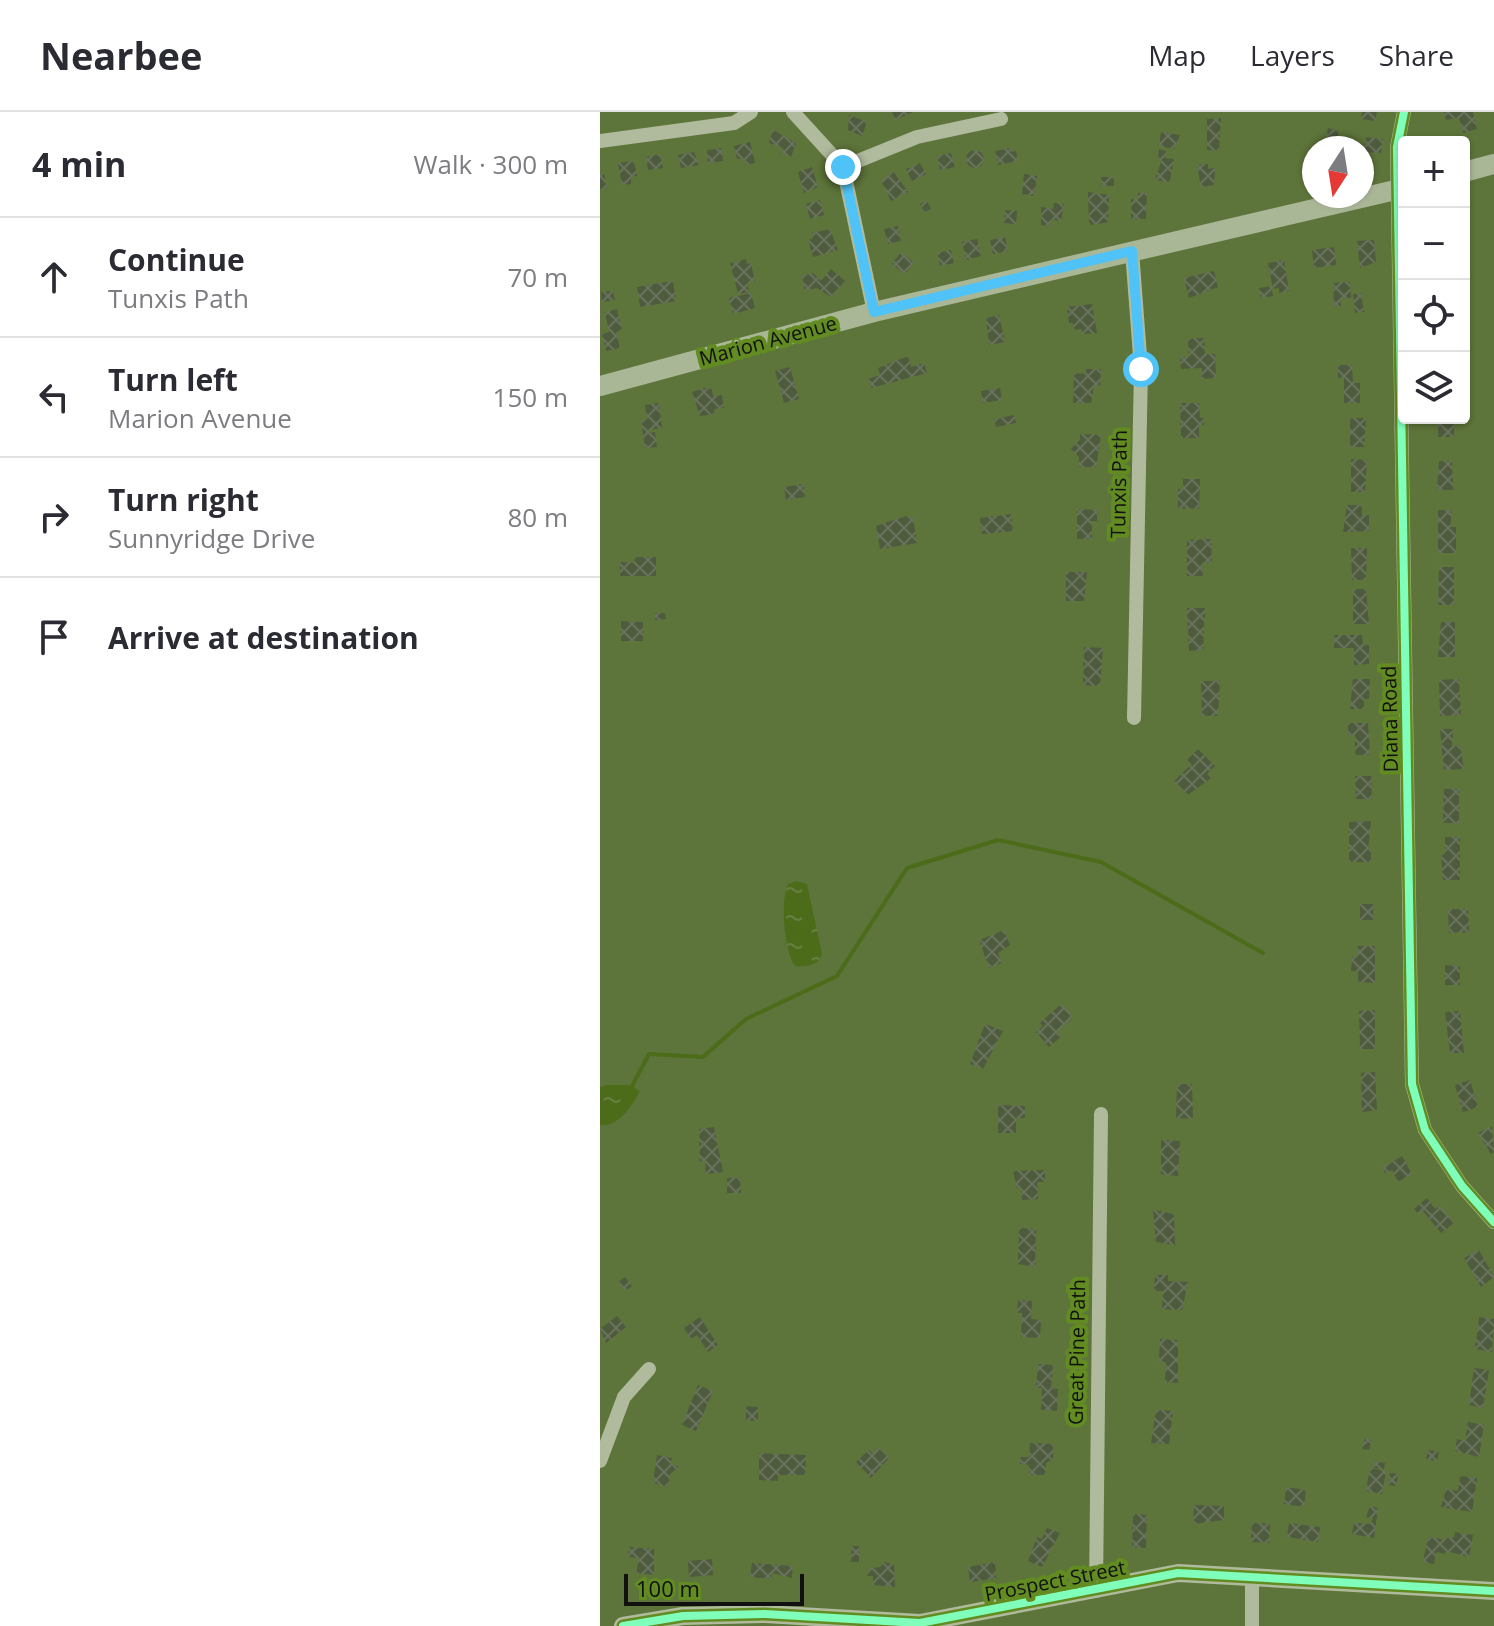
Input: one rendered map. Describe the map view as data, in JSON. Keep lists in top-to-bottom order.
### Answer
{
  "streets": {
    "main road": ["Marion Avenue"],
    "street": [
      "Tunxis Path",
      "Diana Road",
      "Great Pine Path",
      "Prospect Street"
    ]
  },
  "crossings": [
    ["Marion Avenue", "Tunxis Path"],
    ["Great Pine Path", "Prospect Street"]
  ],
  "scale_bar": "100 m",
  "north": "bottom",
  "page": {
    "header": "Nearbee",
    "nav": ["Map", "Layers", "Share"],
    "heading": ["4 min", "Walk · 300 m"],
    "map_buttons": ["+", "−"],
    "list": [
      ["Continue", "Tunxis Path", "70 m"],
      ["Turn left", "Marion Avenue", "150 m"],
      ["Turn right", "Sunnyridge Drive", "80 m"],
      "Arrive at destination"
    ],
    "scale": "100 m"
  }
}
